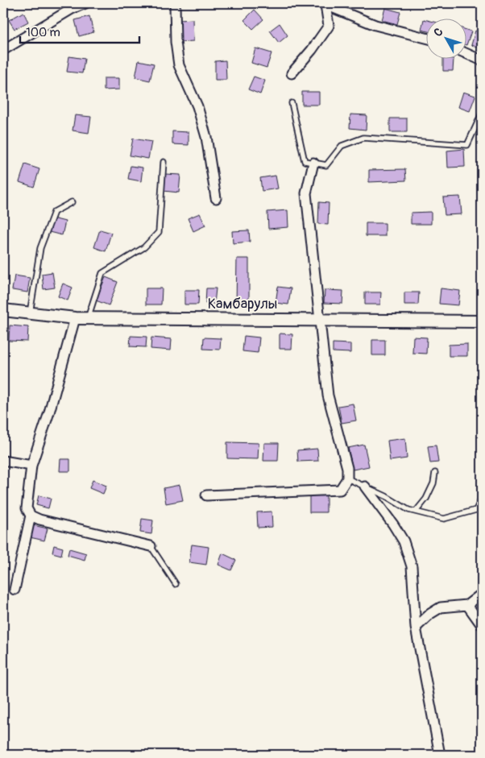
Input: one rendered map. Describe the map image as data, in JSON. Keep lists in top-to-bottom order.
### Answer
{
  "streets": {
    "street": ["Камбарулы"]
  },
  "scale_bar": "100 m",
  "north": "top left"
}
